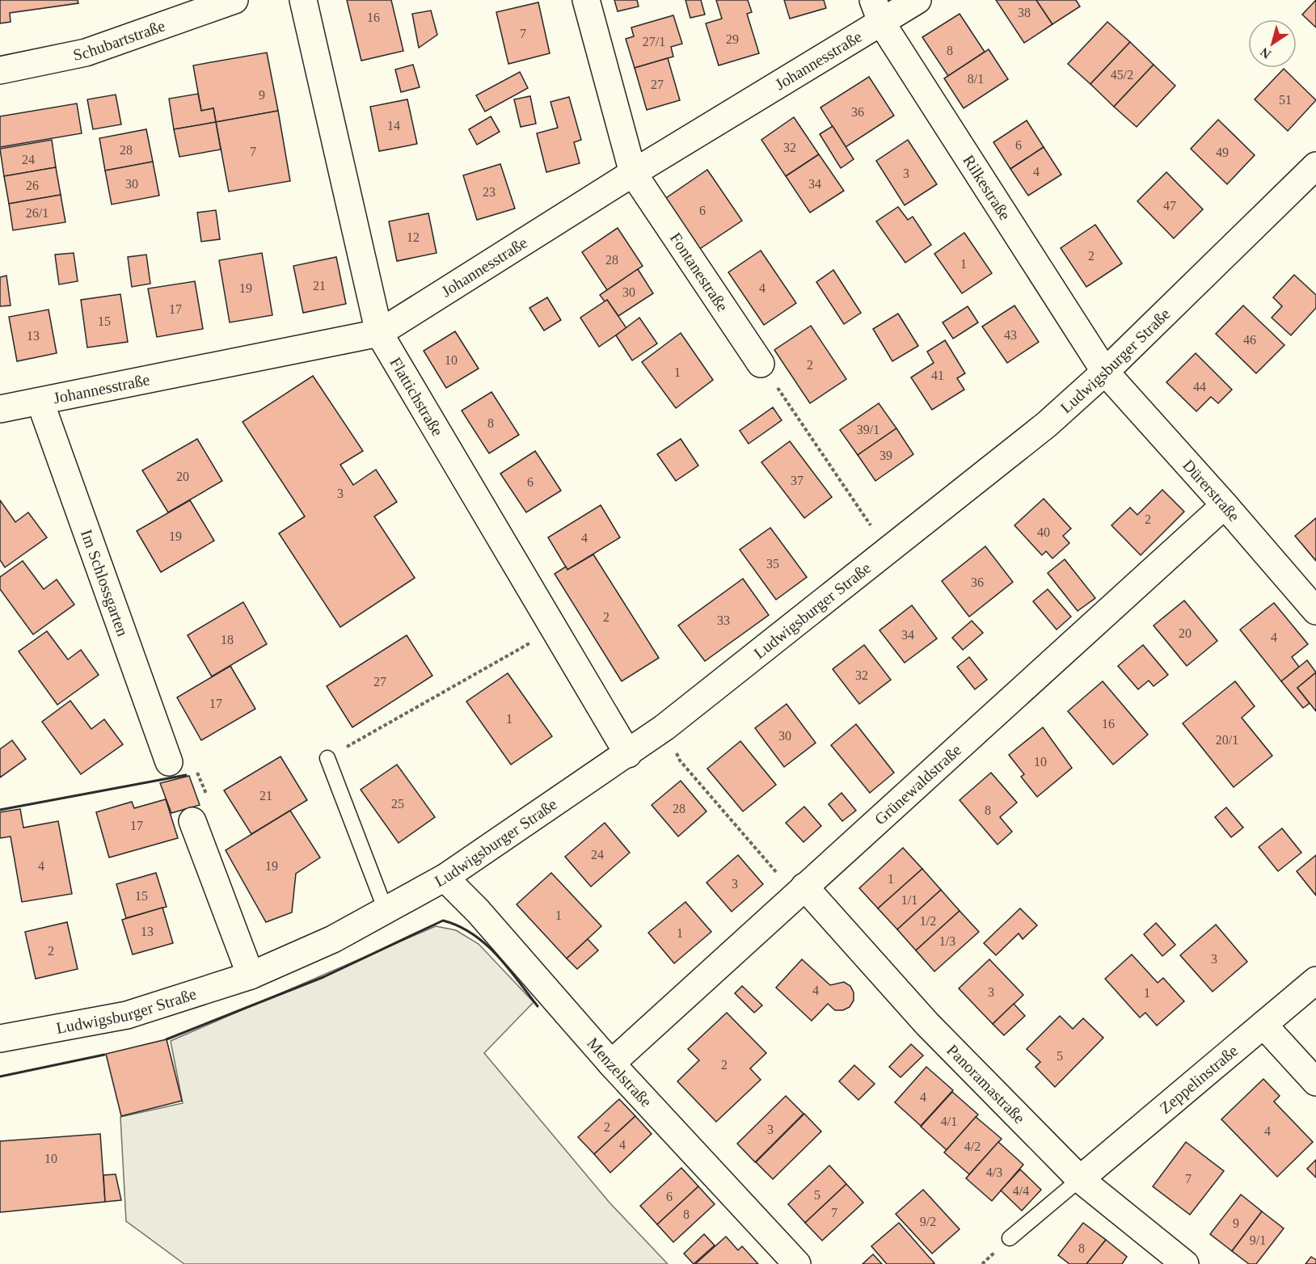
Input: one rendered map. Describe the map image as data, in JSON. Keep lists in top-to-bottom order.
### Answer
{
  "streets": {
    "street": [
      "Schubartstraße",
      "Johannesstraße",
      "Rilkestraße",
      "Fontanestraße",
      "Ludwigsburger Straße",
      "Flattichstraße",
      "Dürerstraße",
      "Im Schlossgarten",
      "Grünewaldstraße",
      "Menzelstraße",
      "Zeppelinstraße",
      "Panoramastraße"
    ]
  },
  "crossings": [
    ["Johannesstraße", "Rilkestraße"],
    ["Johannesstraße", "Fontanestraße"],
    ["Johannesstraße", "Flattichstraße"],
    ["Johannesstraße", "Im Schlossgarten"],
    ["Rilkestraße", "Ludwigsburger Straße"],
    ["Rilkestraße", "Dürerstraße"],
    ["Ludwigsburger Straße", "Flattichstraße"],
    ["Ludwigsburger Straße", "Dürerstraße"],
    ["Ludwigsburger Straße", "Menzelstraße"],
    ["Dürerstraße", "Grünewaldstraße"],
    ["Grünewaldstraße", "Menzelstraße"],
    ["Grünewaldstraße", "Panoramastraße"],
    ["Zeppelinstraße", "Panoramastraße"]
  ],
  "house_numbers": [
    "38",
    "16",
    "7",
    "29",
    "27/1",
    "8",
    "45/2",
    "8/1",
    "27",
    "9",
    "51",
    "36",
    "14",
    "6",
    "32",
    "28",
    "7",
    "49",
    "24",
    "4",
    "3",
    "30",
    "34",
    "26",
    "23",
    "47",
    "6",
    "26/1",
    "12",
    "2",
    "28",
    "1",
    "21",
    "19",
    "4",
    "30",
    "17",
    "15",
    "43",
    "13",
    "46",
    "10",
    "2",
    "1",
    "41",
    "44",
    "8",
    "39/1",
    "39",
    "20",
    "37",
    "6",
    "3",
    "2",
    "40",
    "19",
    "4",
    "35",
    "36",
    "2",
    "33",
    "20",
    "34",
    "4",
    "18",
    "32",
    "27",
    "17",
    "1",
    "16",
    "30",
    "20/1",
    "10",
    "21",
    "25",
    "28",
    "8",
    "17",
    "24",
    "4",
    "19",
    "1",
    "3",
    "15",
    "1/1",
    "1",
    "1/2",
    "13",
    "1",
    "1/3",
    "2",
    "3",
    "4",
    "3",
    "1",
    "5",
    "2",
    "4",
    "4/1",
    "2",
    "3",
    "4",
    "4",
    "4/2",
    "10",
    "4/3",
    "7",
    "4/4",
    "5",
    "6",
    "7",
    "8",
    "9/2",
    "9",
    "9/1",
    "8"
  ],
  "north": "bottom left"
}
